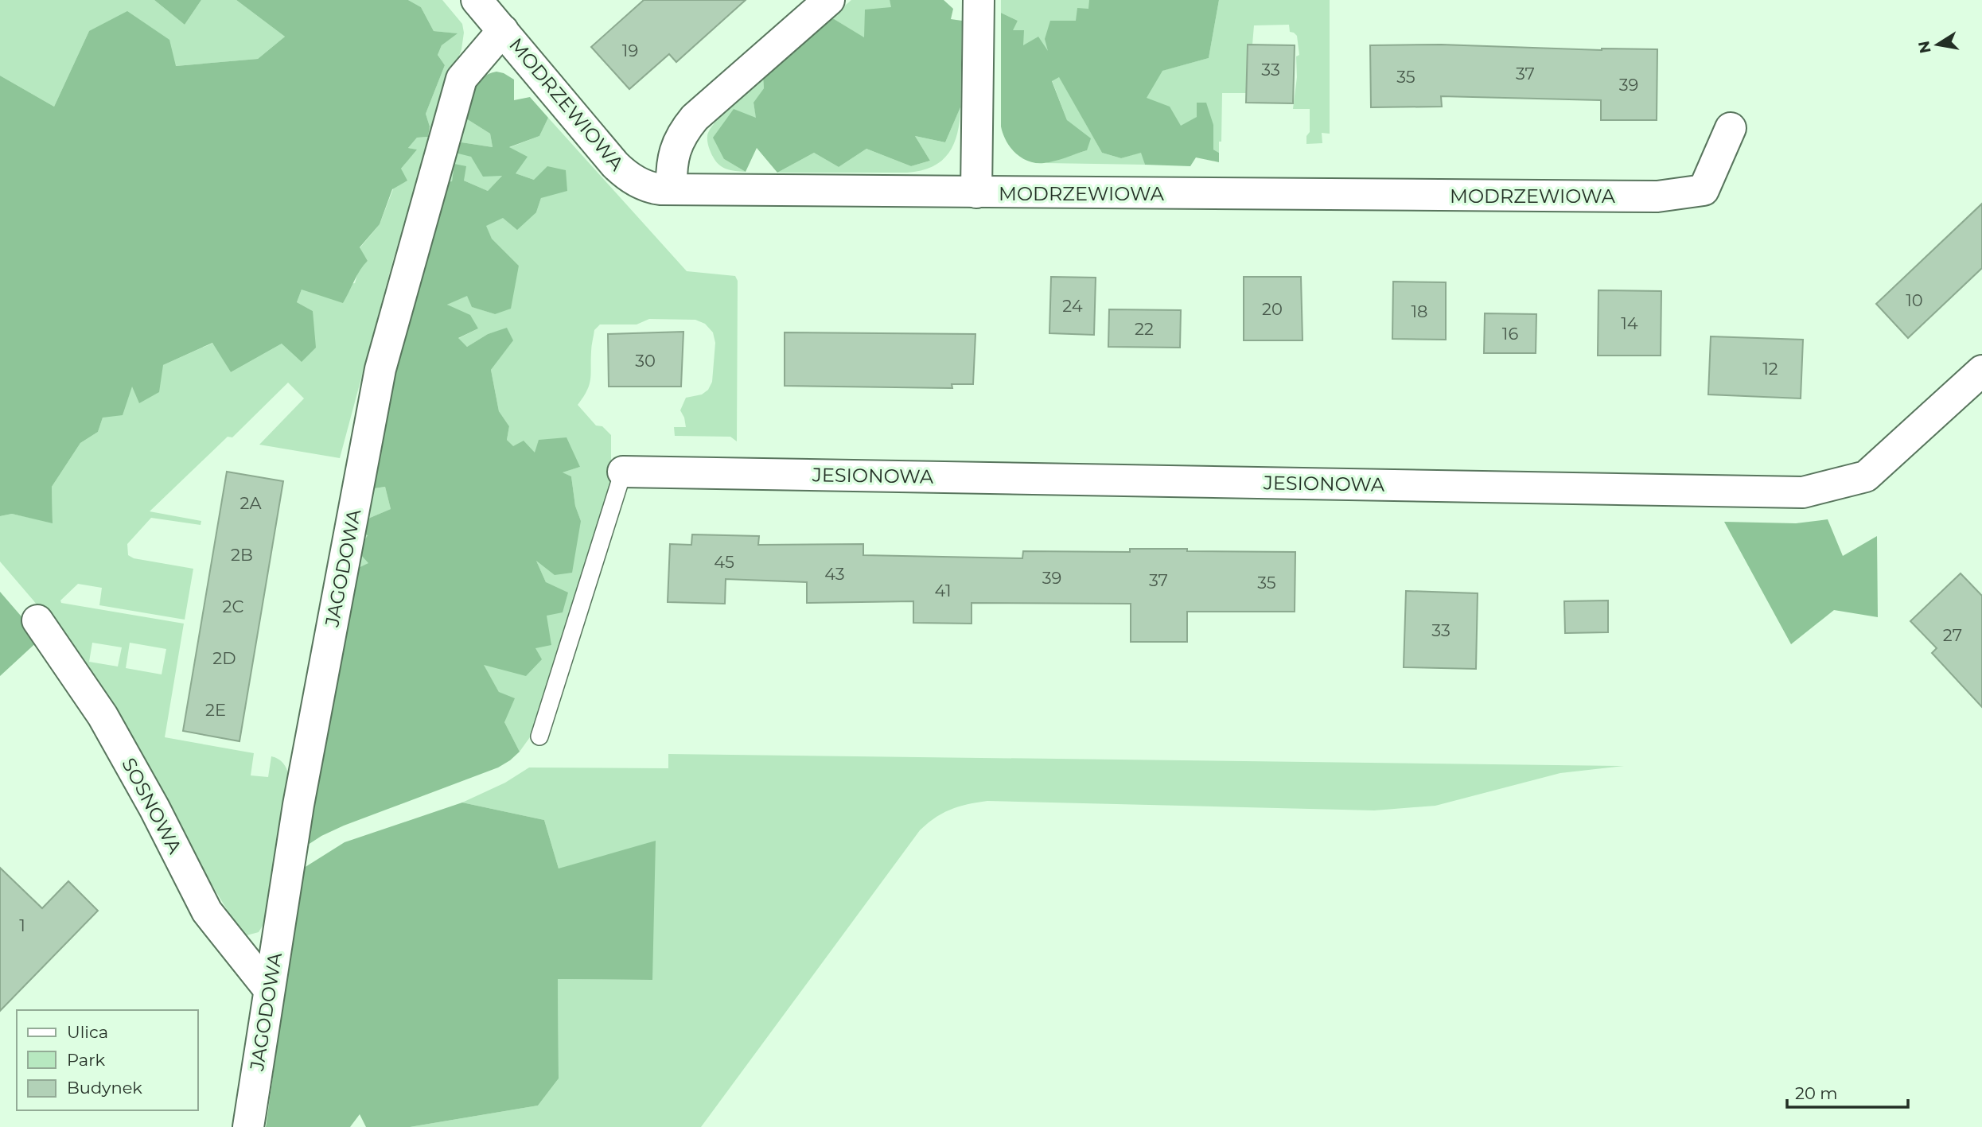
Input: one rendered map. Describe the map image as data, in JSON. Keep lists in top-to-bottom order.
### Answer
{
  "streets": {
    "street": [
      "MODRZEWIOWA",
      "JESIONOWA",
      "JAGODOWA",
      "SOSNOWA"
    ]
  },
  "crossings": [
    ["MODRZEWIOWA", "JAGODOWA"],
    ["JAGODOWA", "SOSNOWA"]
  ],
  "house_numbers": [
    "19",
    "33",
    "37",
    "35",
    "39",
    "10",
    "24",
    "20",
    "18",
    "14",
    "22",
    "16",
    "30",
    "12",
    "2A",
    "2B",
    "45",
    "43",
    "39",
    "37",
    "35",
    "41",
    "2C",
    "33",
    "27",
    "2D",
    "2E",
    "1"
  ],
  "legend": ["Ulica", "Park", "Budynek"],
  "scale_bar": "20 m",
  "north": "left"
}
